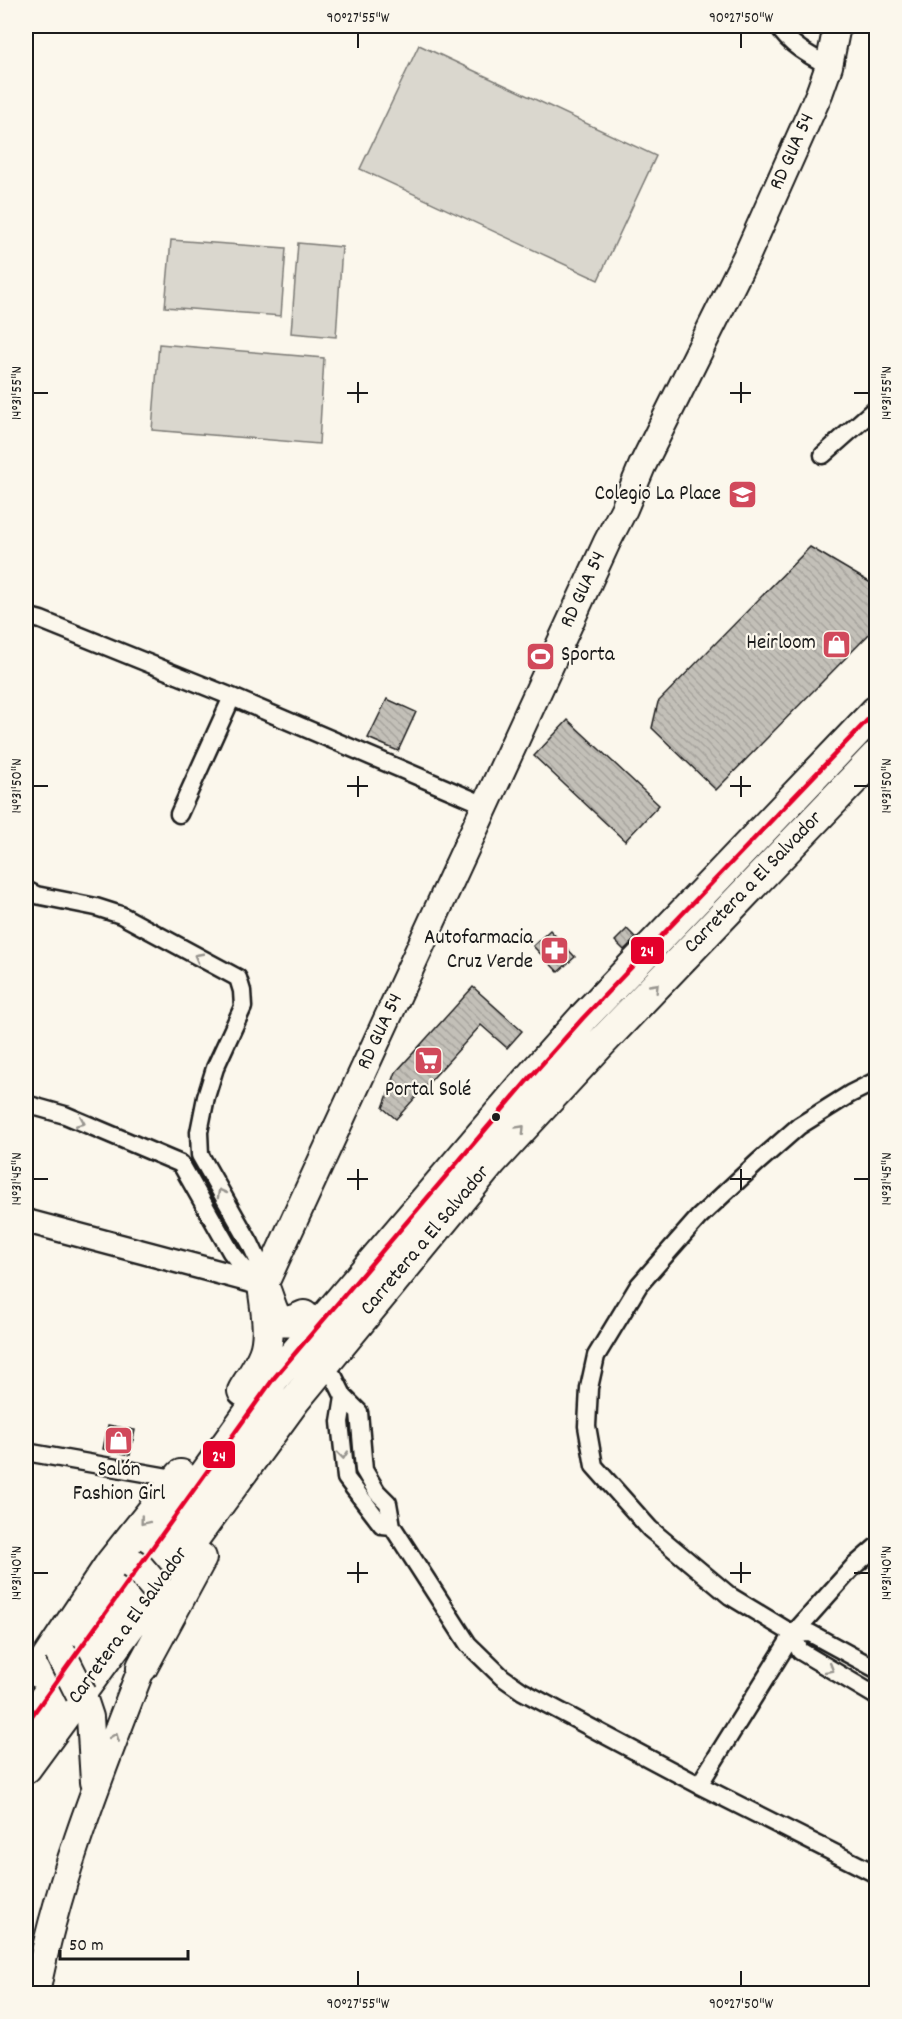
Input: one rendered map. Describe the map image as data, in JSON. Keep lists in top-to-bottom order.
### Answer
{
  "streets": {
    "highway": ["Carretera a El Salvador"],
    "main road": ["RD GUA 54"]
  },
  "places": {
    "school or university": ["Colegio La Place"],
    "shop": ["Heirloom", "Salón Fashion Girl"],
    "sports": ["Sporta"],
    "pharmacy": ["Autofarmacia Cruz Verde"],
    "supermarket": ["Portal Solé"]
  },
  "lines": ["transit line 24"],
  "scale_bar": "50 m",
  "coordinates": [
    "90°27'55\"W",
    "90°27'50\"W",
    "14°31'55\"N",
    "14°31'50\"N",
    "14°31'45\"N",
    "14°31'40\"N"
  ]
}
